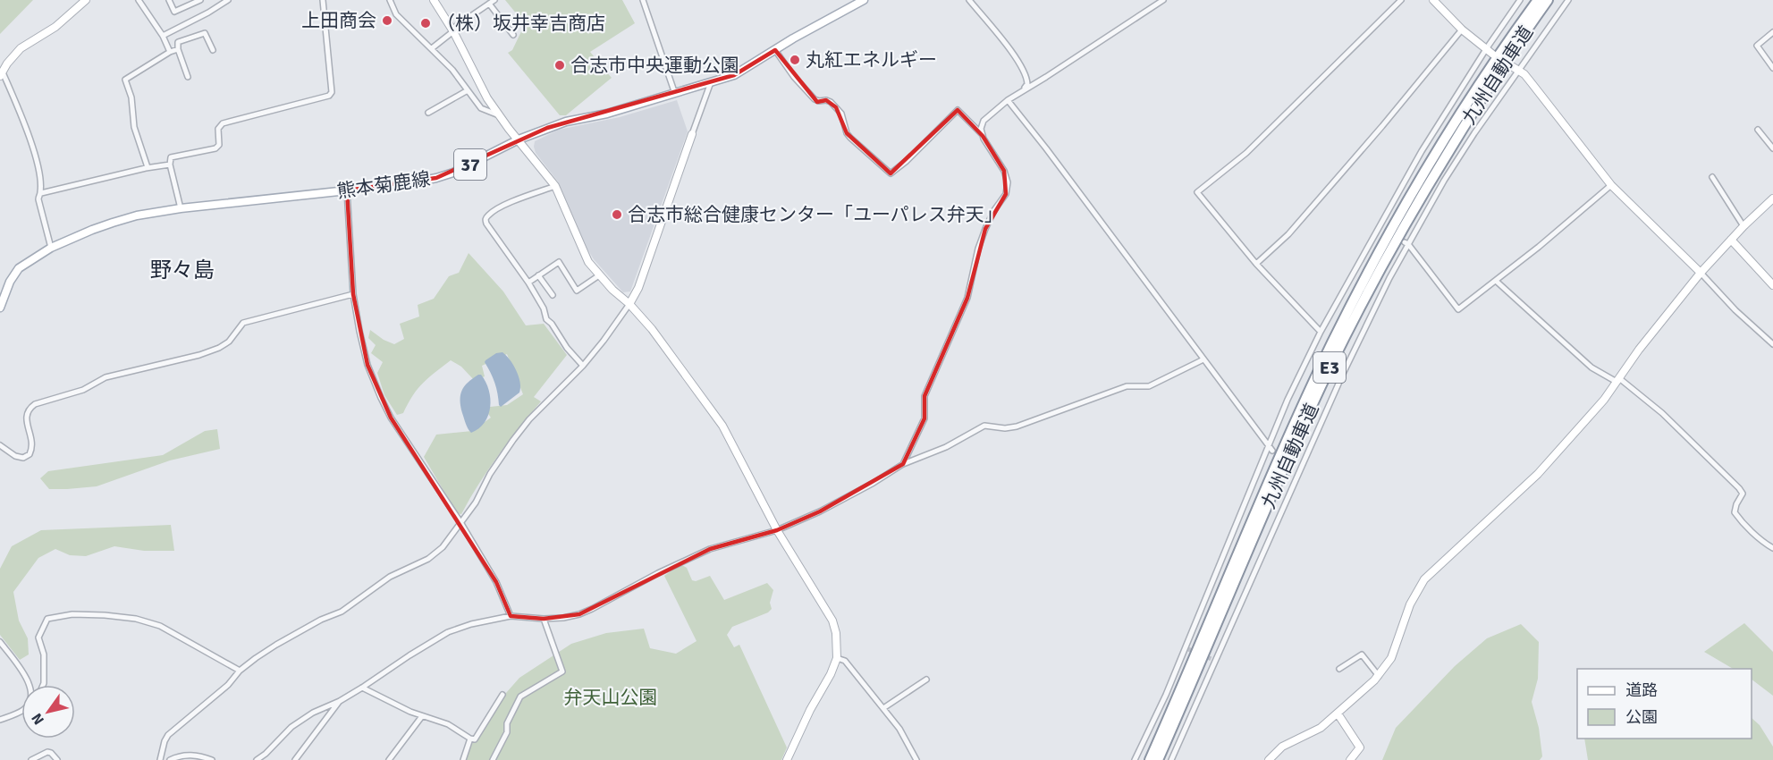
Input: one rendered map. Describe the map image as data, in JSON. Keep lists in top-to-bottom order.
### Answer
{
  "streets": {
    "highway": ["九州自動車道", "E3"],
    "main road": ["37", "熊本菊鹿線"]
  },
  "districts": ["野々島"],
  "parks": ["弁天山公園"],
  "places": [
    "上田商会",
    "（株）坂井幸吉商店",
    "丸紅エネルギー",
    "合志市中央運動公園",
    "合志市総合健康センター「ユーパレス弁天」"
  ],
  "legend": ["道路", "公園"],
  "north": "bottom left"
}
